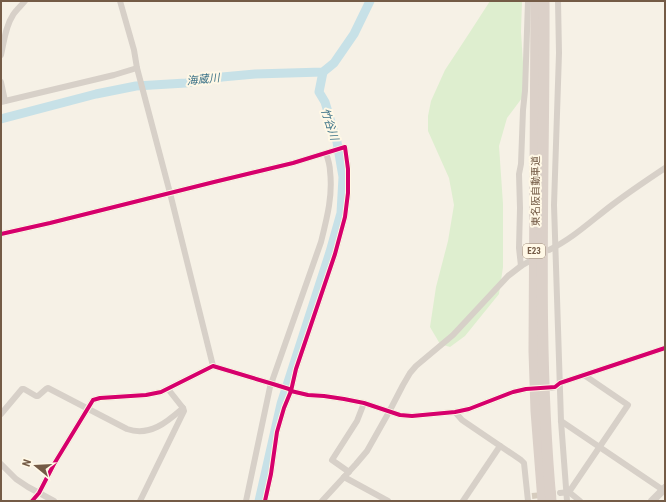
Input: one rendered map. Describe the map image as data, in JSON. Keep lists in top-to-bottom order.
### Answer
{
  "streets": {
    "highway": ["東名阪自動車道", "E23"]
  },
  "water": ["海蔵川", "竹谷川"],
  "north": "left"
}
